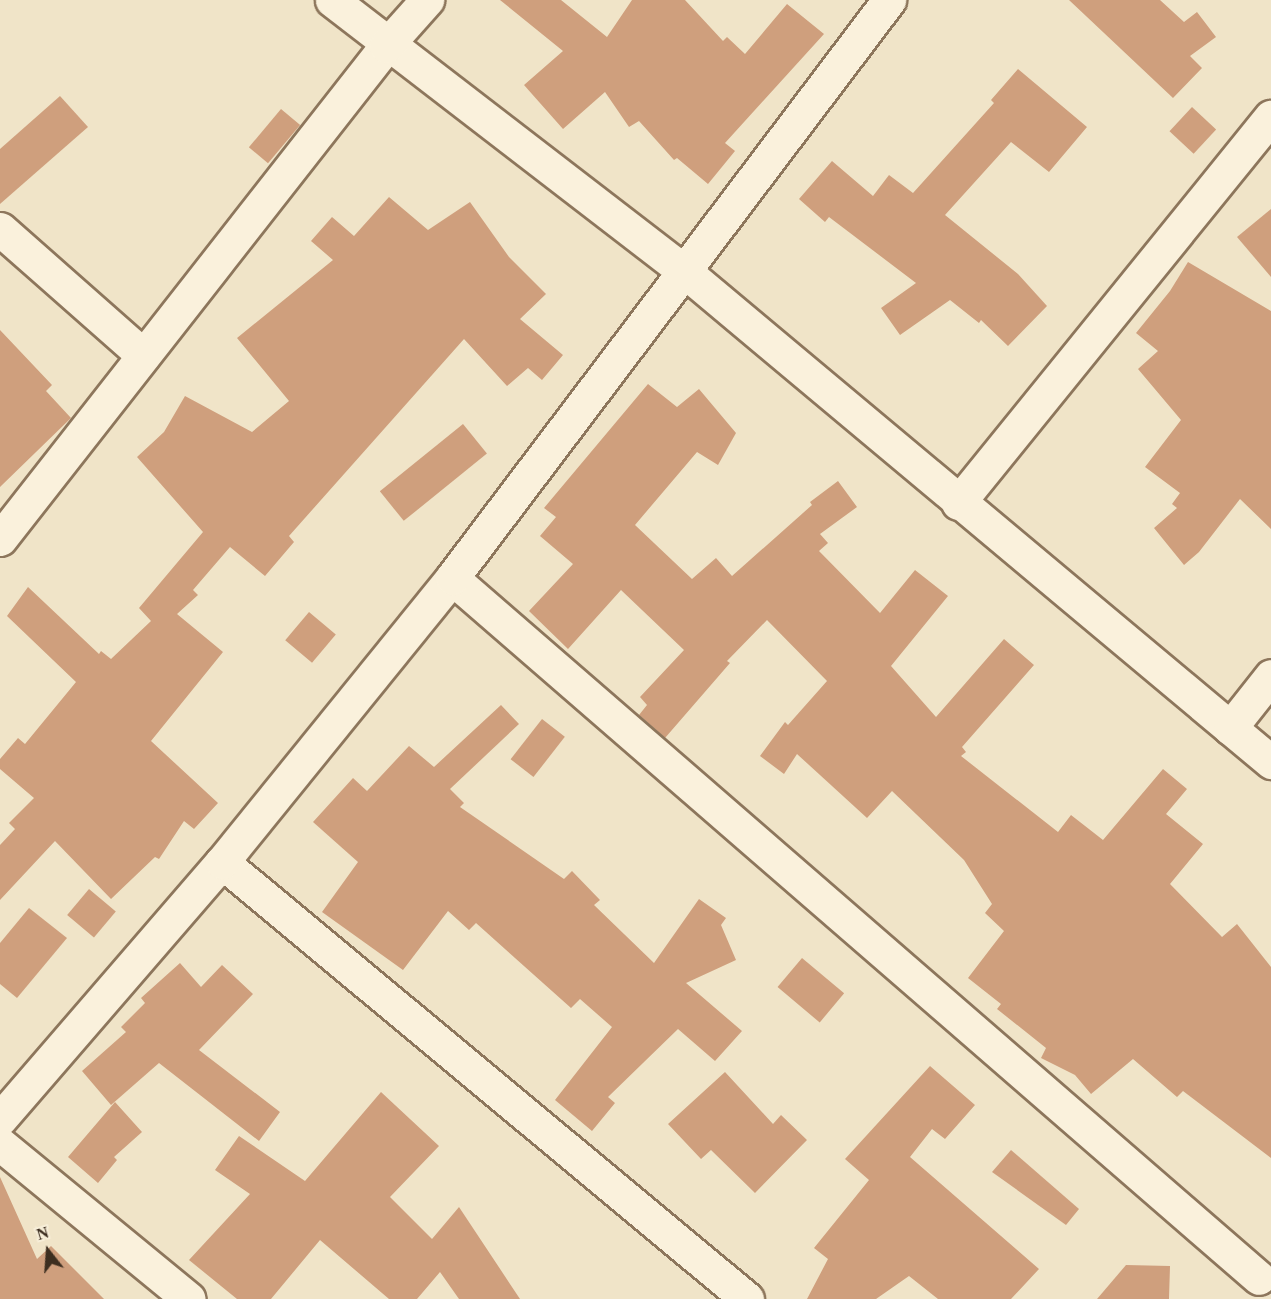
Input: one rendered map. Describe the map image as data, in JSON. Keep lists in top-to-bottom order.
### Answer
{
  "north": "top"
}
